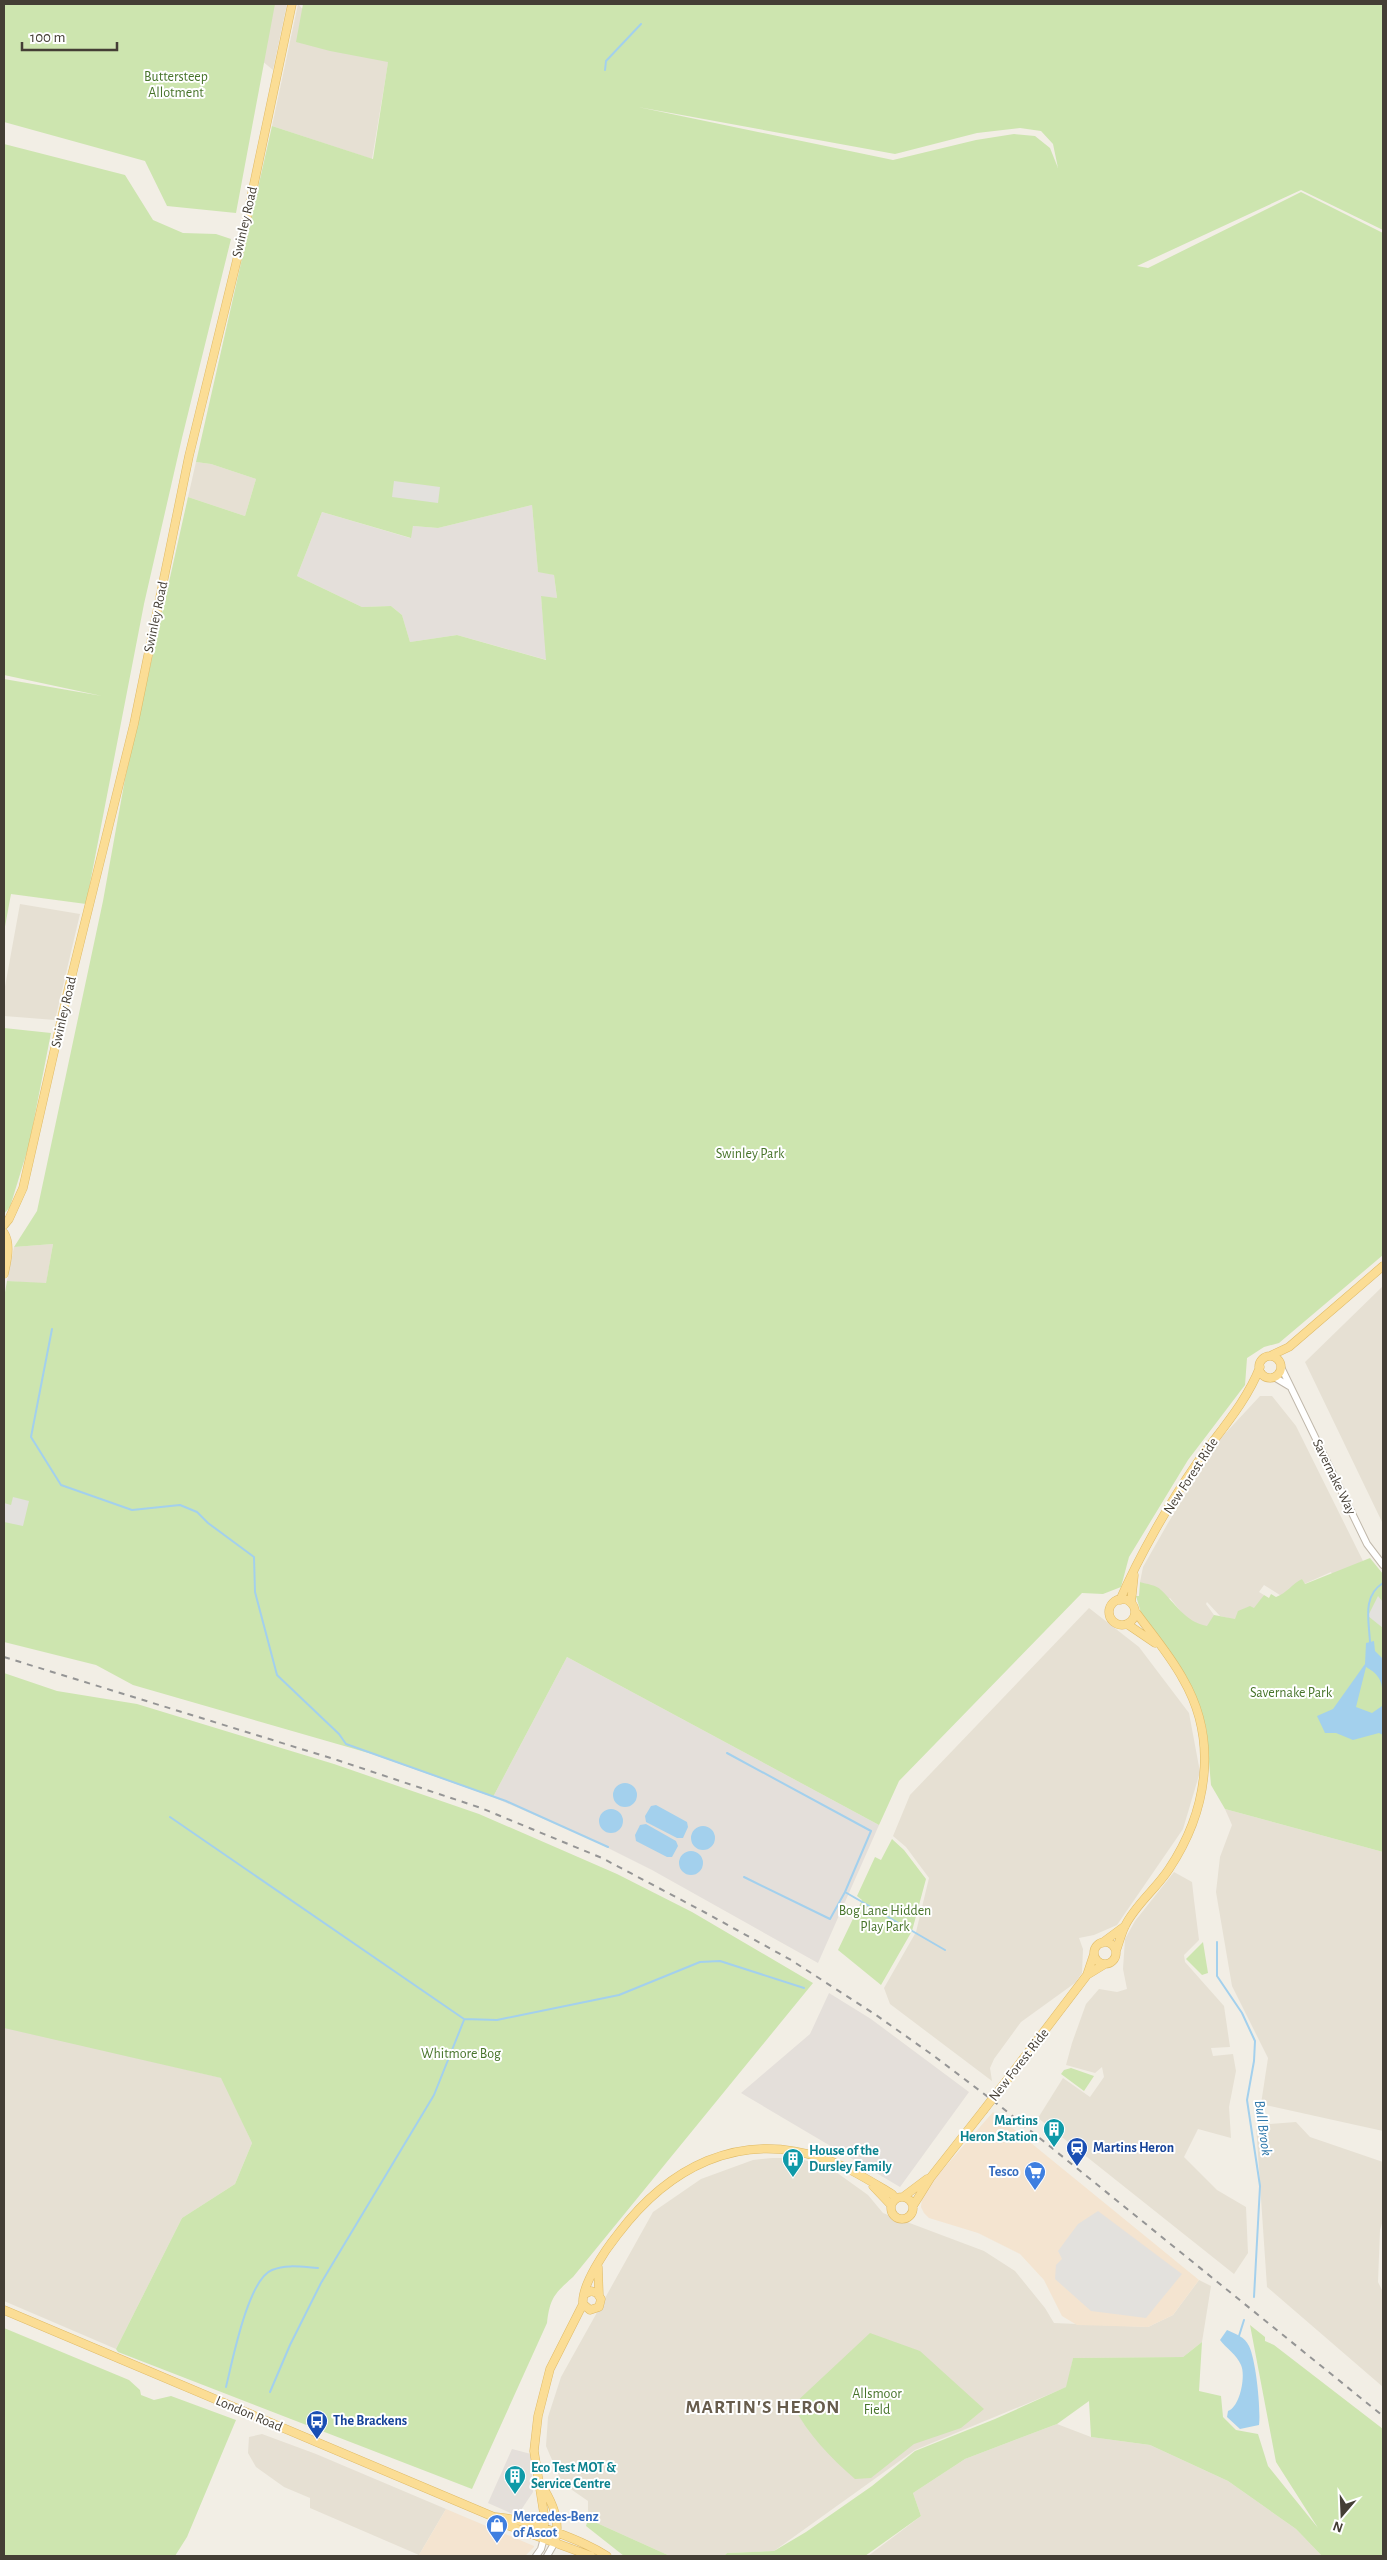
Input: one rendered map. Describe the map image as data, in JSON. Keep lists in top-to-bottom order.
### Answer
{
  "streets": {
    "main road": ["Swinley Road", "New Forest Ride", "London Road"],
    "street": ["Savernake Way"]
  },
  "crossings": [
    ["New Forest Ride", "Savernake Way"],
    ["New Forest Ride", "London Road"]
  ],
  "districts": ["MARTIN'S HERON"],
  "water": ["Bull Brook"],
  "parks": [
    "Buttersteep Allotment",
    "Swinley Park",
    "Savernake Park",
    "Bog Lane Hidden Play Park",
    "Whitmore Bog",
    "Allsmoor Field"
  ],
  "places": {
    "building": ["Martins Heron Station", "House of the Dursley Family", "Eco Test MOT & Service Centre"],
    "station": ["Martins Heron"],
    "supermarket": ["Tesco"],
    "bus stop": ["The Brackens"],
    "shop": ["Mercedes-Benz of Ascot"]
  },
  "scale_bar": "100 m",
  "north": "bottom"
}
